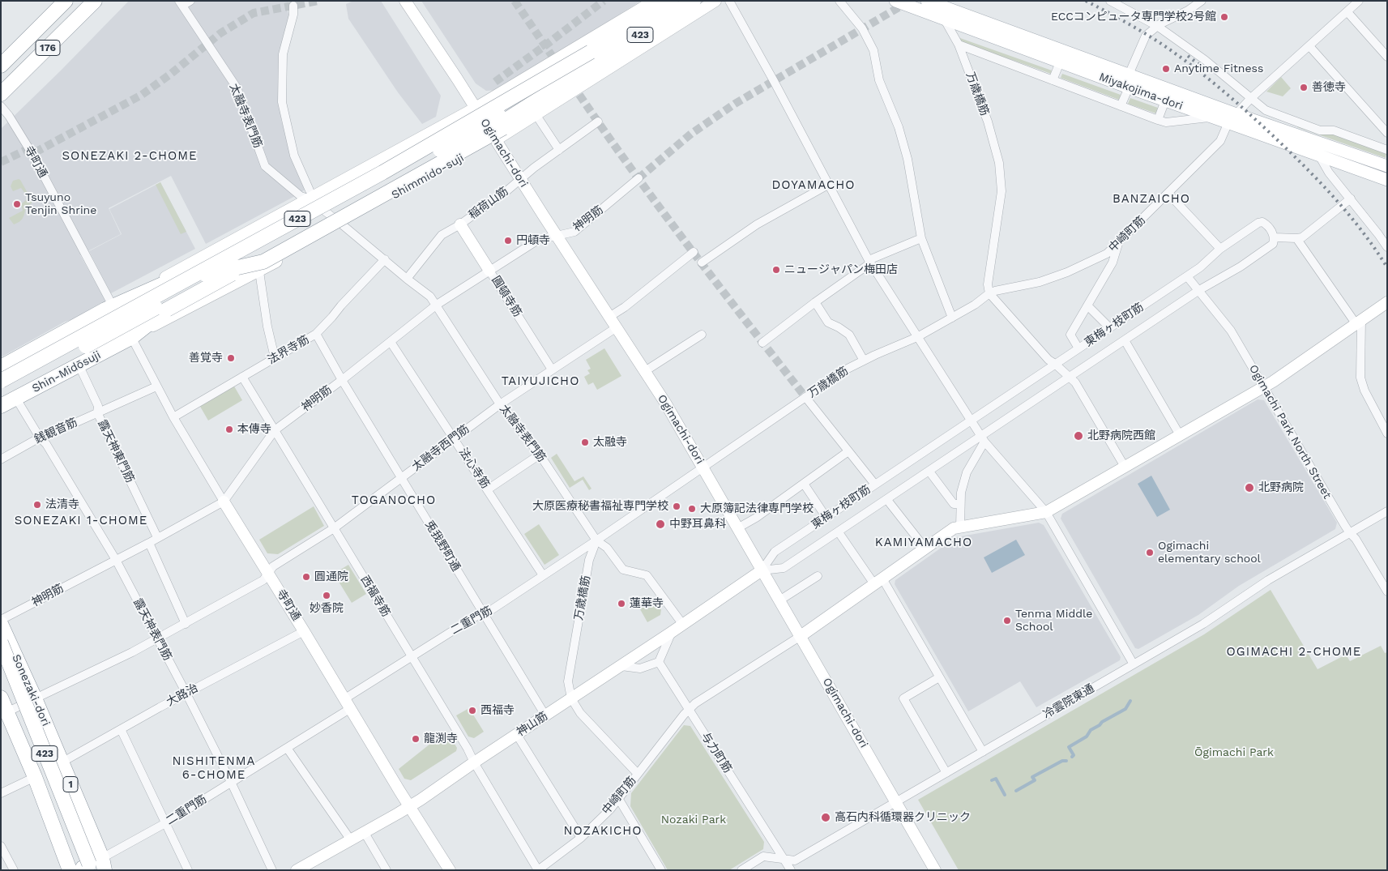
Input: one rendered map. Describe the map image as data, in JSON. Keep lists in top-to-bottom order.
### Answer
{
  "streets": {
    "highway": [
      "423",
      "176",
      "Shin-Midōsuji",
      "Sonezaki-dori",
      "1"
    ],
    "main road": ["Miyakojima-dori"],
    "street": [
      "万歳橋筋",
      "太融寺表門筋",
      "Ogimachi-dori",
      "寺町通",
      "Shimmido-suji",
      "稲荷山筋",
      "神明筋",
      "中崎町筋",
      "圓頓寺筋",
      "東梅ヶ枝町筋",
      "法界寺筋",
      "銭観音筋",
      "Ogimachi Park North Street",
      "太融寺西門筋",
      "露天神東門筋",
      "法心寺筋",
      "兎我野町通",
      "西福寺筋",
      "二重門筋",
      "露天神表門筋",
      "大路治",
      "冷雲院東通",
      "神山筋",
      "与力町筋"
    ]
  },
  "crossings": [
    ["423", "寺町通"],
    ["423", "Shin-Midōsuji"],
    ["Miyakojima-dori", "万歳橋筋"],
    ["Miyakojima-dori", "中崎町筋"],
    ["万歳橋筋", "太融寺表門筋"],
    ["万歳橋筋", "Ogimachi-dori"],
    ["万歳橋筋", "中崎町筋"],
    ["万歳橋筋", "二重門筋"],
    ["万歳橋筋", "神山筋"],
    ["太融寺表門筋", "Shimmido-suji"],
    ["太融寺表門筋", "稲荷山筋"],
    ["太融寺表門筋", "神明筋"],
    ["太融寺表門筋", "法界寺筋"],
    ["太融寺表門筋", "太融寺西門筋"],
    ["太融寺表門筋", "二重門筋"],
    ["太融寺表門筋", "神山筋"],
    ["Ogimachi-dori", "Shimmido-suji"],
    ["Ogimachi-dori", "稲荷山筋"],
    ["Ogimachi-dori", "神明筋"],
    ["Ogimachi-dori", "中崎町筋"],
    ["Ogimachi-dori", "東梅ヶ枝町筋"],
    ["Ogimachi-dori", "太融寺西門筋"],
    ["Ogimachi-dori", "冷雲院東通"],
    ["Ogimachi-dori", "神山筋"],
    ["寺町通", "Shimmido-suji"],
    ["寺町通", "神明筋"],
    ["寺町通", "法界寺筋"],
    ["寺町通", "Shin-Midōsuji"],
    ["寺町通", "銭観音筋"],
    ["寺町通", "太融寺西門筋"],
    ["寺町通", "二重門筋"],
    ["寺町通", "大路治"],
    ["寺町通", "神山筋"],
    ["Shimmido-suji", "Shin-Midōsuji"],
    ["稲荷山筋", "圓頓寺筋"],
    ["神明筋", "圓頓寺筋"],
    ["神明筋", "露天神東門筋"],
    ["神明筋", "法心寺筋"],
    ["神明筋", "兎我野町通"],
    ["神明筋", "西福寺筋"],
    ["神明筋", "露天神表門筋"],
    ["中崎町筋", "西福寺筋"],
    ["中崎町筋", "与力町筋"],
    ["圓頓寺筋", "太融寺西門筋"],
    ["東梅ヶ枝町筋", "Ogimachi Park North Street"],
    ["東梅ヶ枝町筋", "神山筋"],
    ["法界寺筋", "兎我野町通"],
    ["法界寺筋", "西福寺筋"],
    ["Shin-Midōsuji", "露天神東門筋"],
    ["Shin-Midōsuji", "露天神表門筋"],
    ["銭観音筋", "露天神東門筋"],
    ["銭観音筋", "露天神表門筋"],
    ["Ogimachi Park North Street", "冷雲院東通"],
    ["太融寺西門筋", "法心寺筋"],
    ["太融寺西門筋", "兎我野町通"],
    ["太融寺西門筋", "西福寺筋"],
    ["太融寺西門筋", "露天神表門筋"],
    ["太融寺西門筋", "Sonezaki-dori"],
    ["法心寺筋", "二重門筋"],
    ["兎我野町通", "二重門筋"],
    ["兎我野町通", "神山筋"],
    ["西福寺筋", "二重門筋"],
    ["西福寺筋", "神山筋"],
    ["二重門筋", "露天神表門筋"],
    ["二重門筋", "Sonezaki-dori"],
    ["露天神表門筋", "大路治"],
    ["Sonezaki-dori", "大路治"],
    ["冷雲院東通", "与力町筋"]
  ],
  "districts": [
    "SONEZAKI 2-CHOME",
    "DOYAMACHO",
    "BANZAICHO",
    "TAIYUJICHO",
    "TOGANOCHO",
    "SONEZAKI 1-CHOME",
    "KAMIYAMACHO",
    "OGIMACHI 2-CHOME",
    "NISHITENMA 6-CHOME",
    "NOZAKICHO"
  ],
  "parks": ["Ōgimachi Park", "Nozaki Park"],
  "places": [
    "ECCコンピュータ専門学校2号館",
    "Anytime Fitness",
    "善徳寺",
    "Tsuyuno Tenjin Shrine",
    "円頓寺",
    "ニュージャパン梅田店",
    "善覚寺",
    "本傳寺",
    "北野病院西館",
    "太融寺",
    "北野病院",
    "法清寺",
    "大原医療秘書福祉専門学校",
    "大原簿記法律専門学校",
    "中野耳鼻科",
    "Ogimachi elementary school",
    "圓通院",
    "妙香院",
    "蓮華寺",
    "Tenma Middle School",
    "西福寺",
    "龍渕寺",
    "高石内科循環器クリニック"
  ]
}
